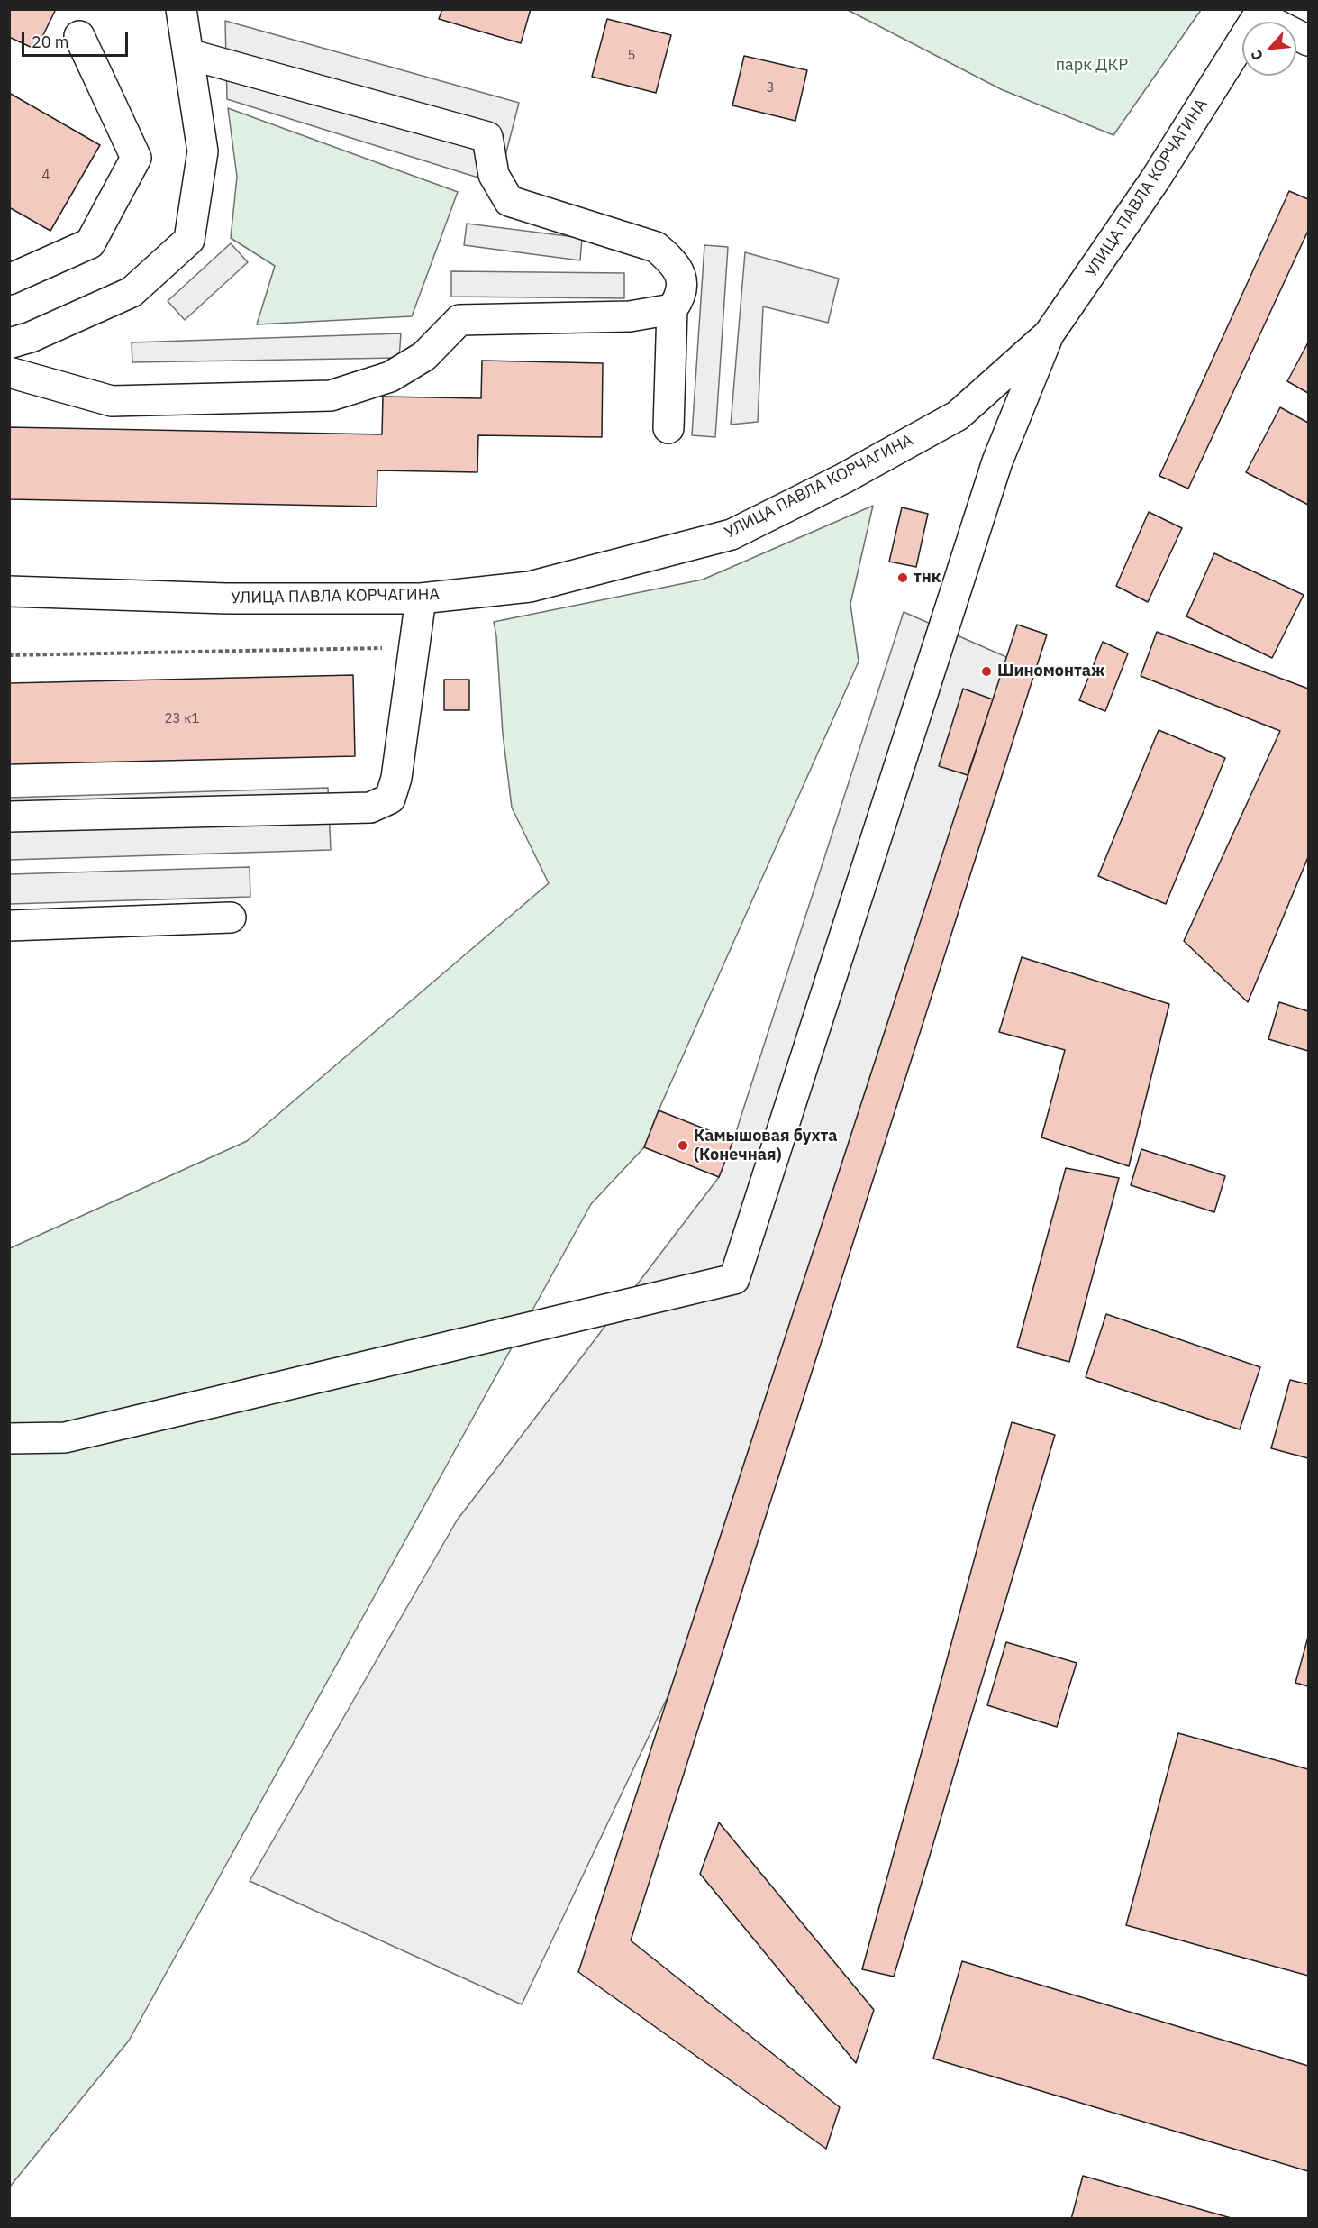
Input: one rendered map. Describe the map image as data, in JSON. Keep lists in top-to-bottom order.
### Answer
{
  "streets": {
    "street": ["УЛИЦА ПАВЛА КОРЧАГИНА"]
  },
  "parks": ["парк ДКР"],
  "places": ["тнк", "Шиномонтаж", "Камышовая бухта (Конечная)"],
  "house_numbers": [
    "5",
    "3",
    "4",
    "23 к1"
  ],
  "scale_bar": "20 m",
  "north": "bottom left"
}
